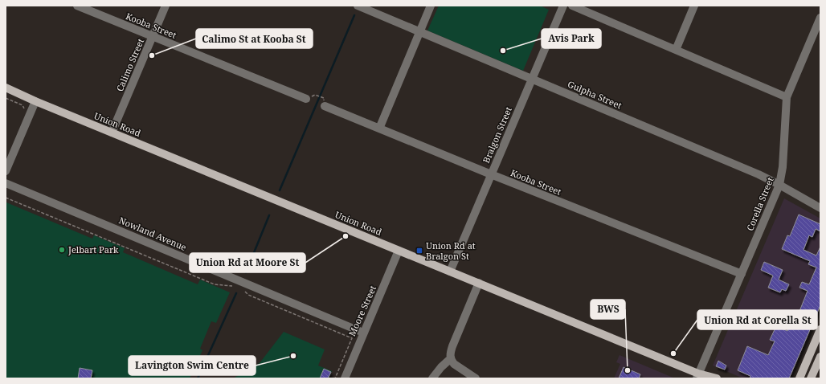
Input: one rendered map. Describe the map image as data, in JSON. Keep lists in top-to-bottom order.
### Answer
{
  "streets": {
    "main road": ["Union Road"],
    "street": [
      "Kooba Street",
      "Calimo Street",
      "Gulpha Street",
      "Bralgon Street",
      "Corella Street",
      "Nowland Avenue",
      "Moore Street"
    ]
  },
  "crossings": [
    ["Kooba Street", "Calimo Street"],
    ["Kooba Street", "Bralgon Street"],
    ["Kooba Street", "Corella Street"],
    ["Calimo Street", "Union Road"],
    ["Gulpha Street", "Bralgon Street"],
    ["Gulpha Street", "Corella Street"],
    ["Union Road", "Bralgon Street"],
    ["Union Road", "Corella Street"],
    ["Union Road", "Moore Street"],
    ["Nowland Avenue", "Moore Street"]
  ],
  "places": {
    "other": [
      "Avis Park",
      "Calimo St at Kooba St",
      "Union Rd at Moore St",
      "Jelbart Park",
      "Union Rd at Corella St",
      "Lavington Swim Centre",
      "BWS"
    ],
    "transit": ["Union Rd at Bralgon St"]
  }
}
